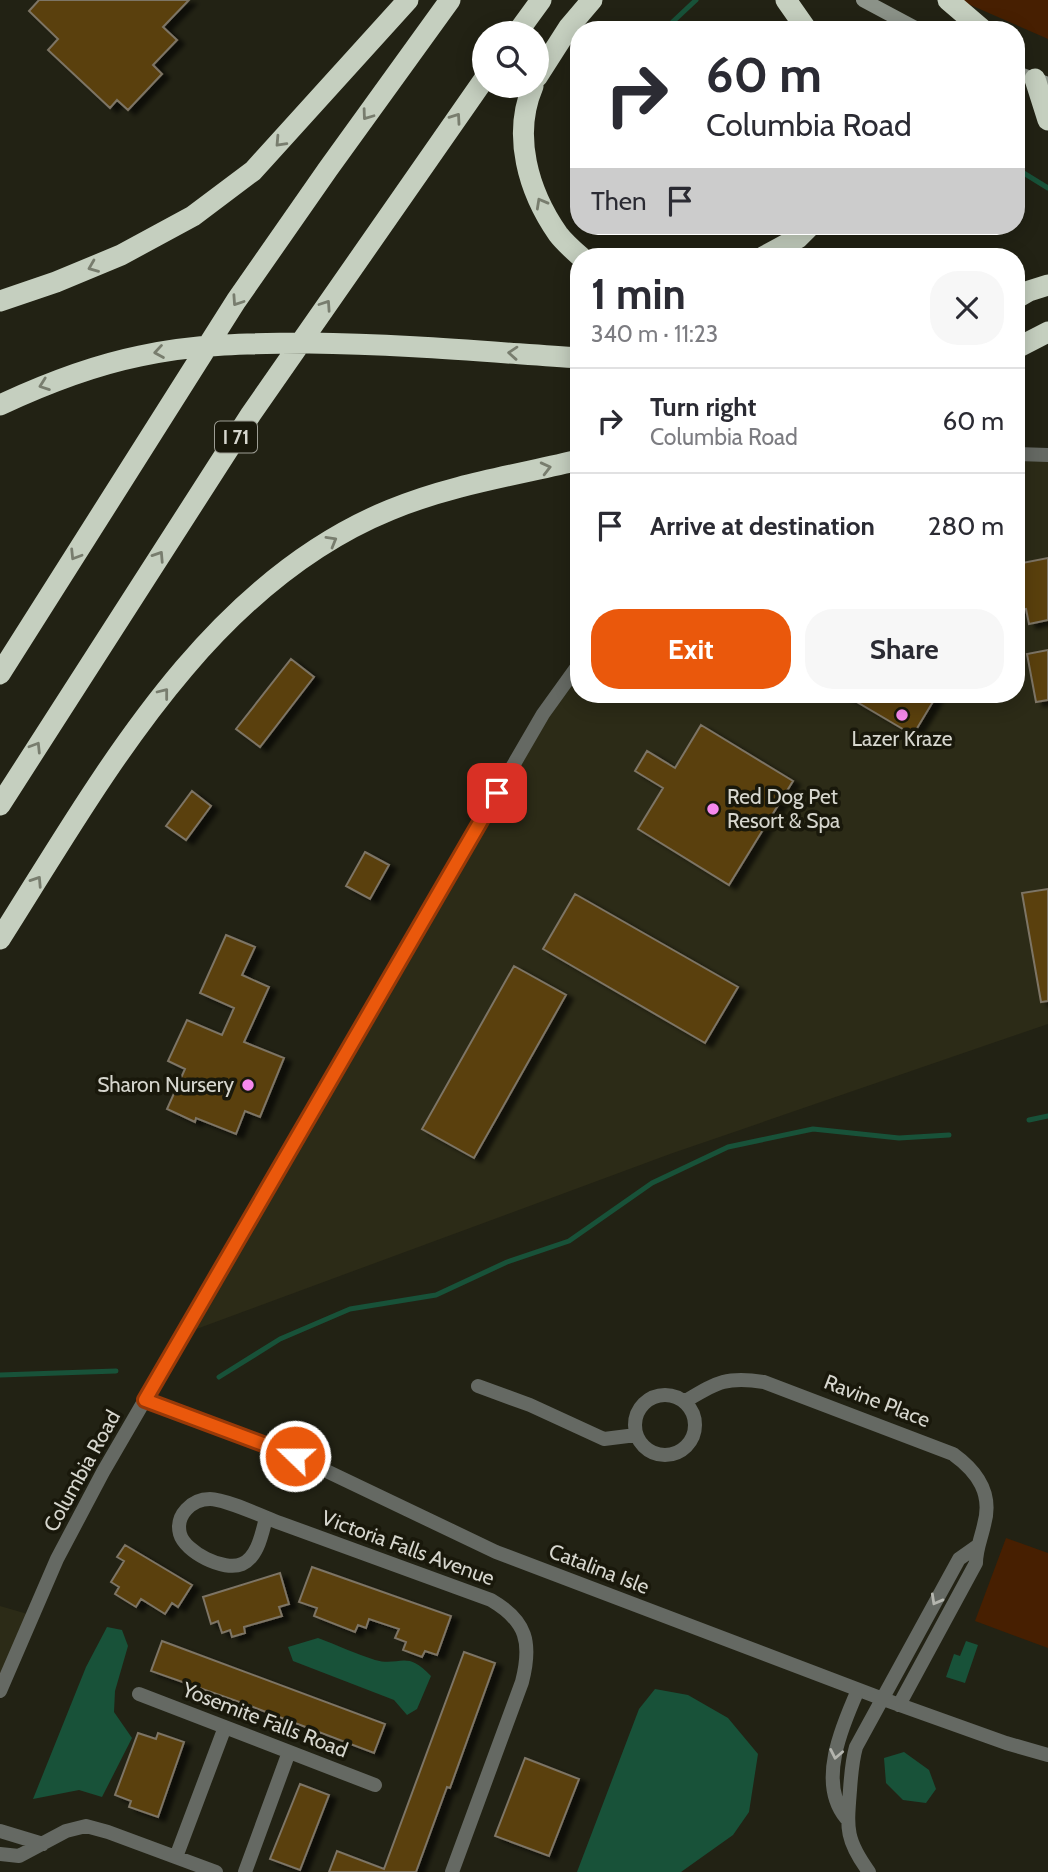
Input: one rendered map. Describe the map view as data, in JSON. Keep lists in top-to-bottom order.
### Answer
{
  "streets": {
    "highway": ["I 71"],
    "street": [
      "Ravine Place",
      "Columbia Road",
      "Victoria Falls Avenue",
      "Catalina Isle",
      "Yosemite Falls Road"
    ]
  },
  "crossings": [
    ["Ravine Place", "Catalina Isle"],
    ["Columbia Road", "Catalina Isle"]
  ],
  "places": ["Lazer Kraze", "Red Dog Pet Resort & Spa", "Sharon Nursery"],
  "page": {
    "turn": ["60 m", "Columbia Road"],
    "then": "Then",
    "heading": ["1 min", "340 m · 11:23"],
    "list": [
      {
        "name": "Turn right",
        "note": "Columbia Road",
        "value": "60 m"
      },
      {
        "name": "Arrive at destination",
        "value": "280 m"
      }
    ],
    "buttons": ["Exit", "Share"]
  }
}
